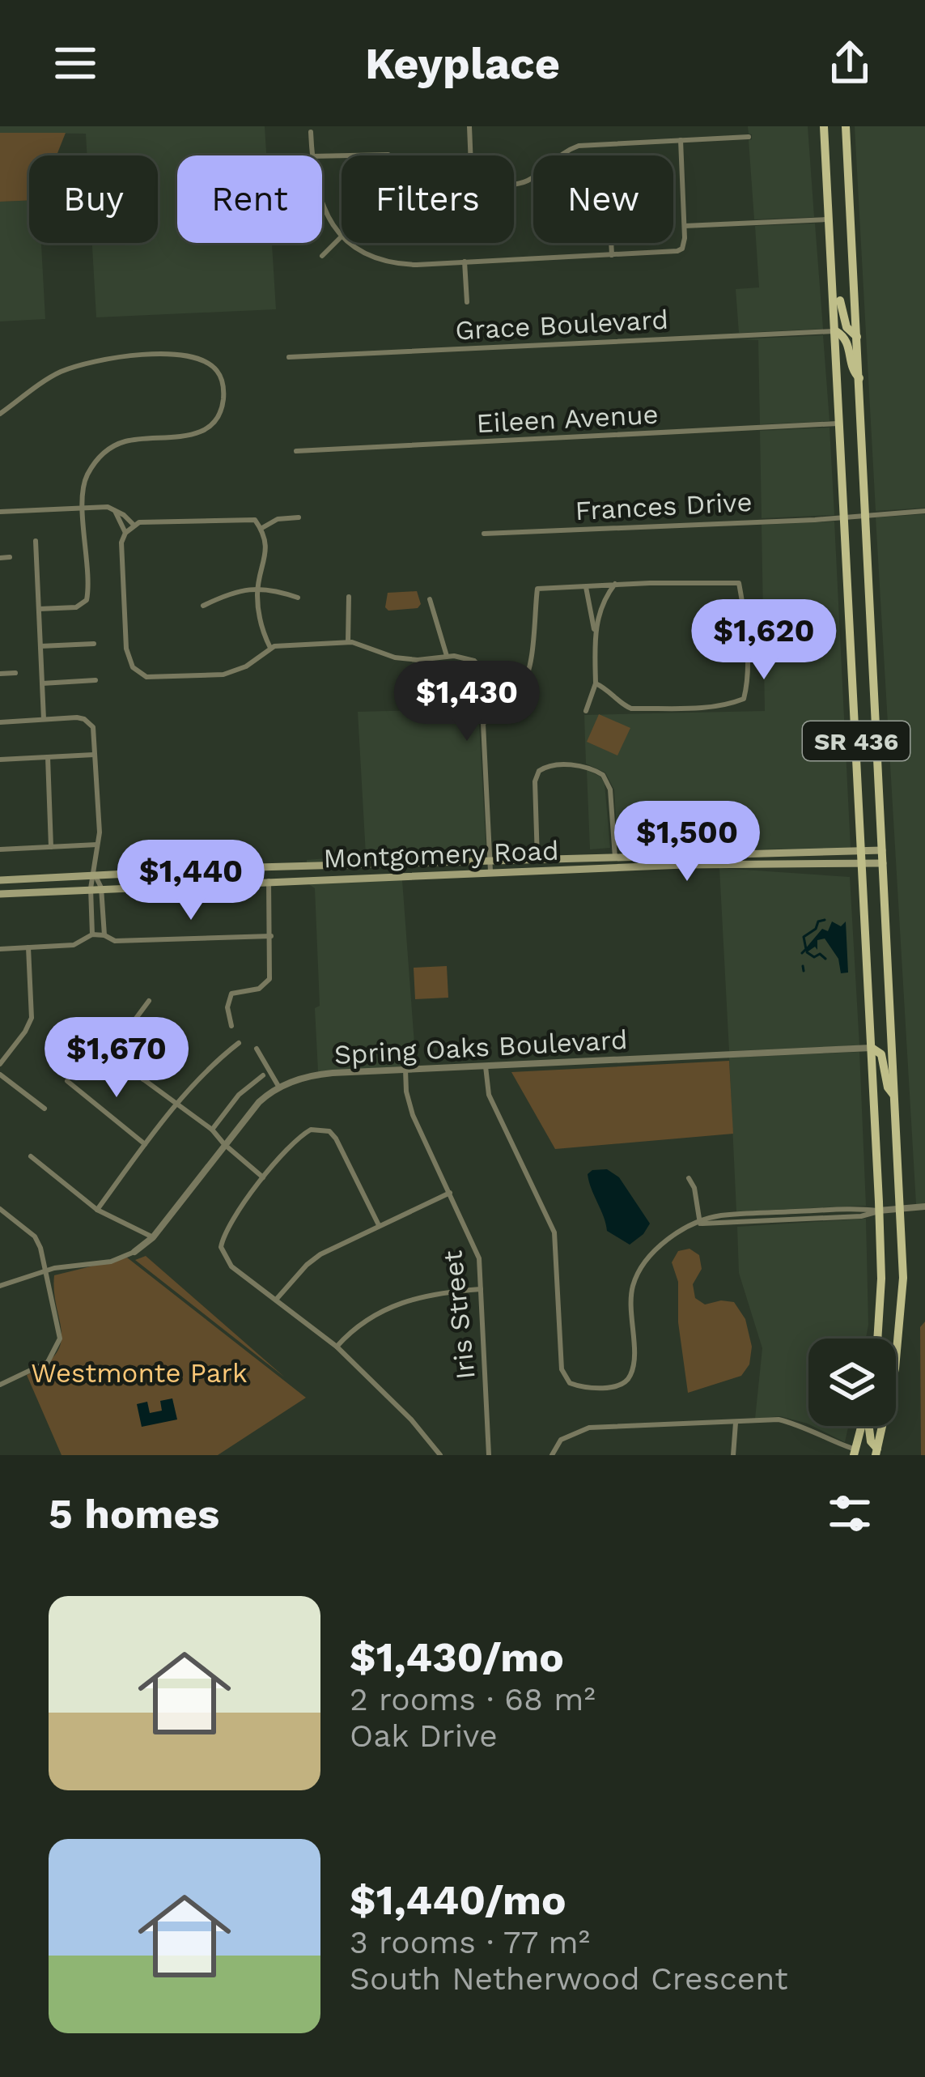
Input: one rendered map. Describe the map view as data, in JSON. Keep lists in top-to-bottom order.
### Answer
{
  "streets": {
    "main road": ["SR 436", "Montgomery Road"],
    "street": [
      "Grace Boulevard",
      "Eileen Avenue",
      "Frances Drive",
      "Spring Oaks Boulevard",
      "Iris Street"
    ]
  },
  "crossings": [
    ["Grace Boulevard", "SR 436"],
    ["Eileen Avenue", "SR 436"],
    ["Frances Drive", "SR 436"],
    ["SR 436", "Montgomery Road"],
    ["SR 436", "Spring Oaks Boulevard"],
    ["Spring Oaks Boulevard", "Iris Street"]
  ],
  "parks": ["Westmonte Park"],
  "page": {
    "header": "Keyplace",
    "chip": [
      "Buy",
      "Rent",
      "Filters",
      "New"
    ],
    "price": [
      "$1,620",
      "$1,430",
      "$1,500",
      "$1,440",
      "$1,670"
    ],
    "heading": "5 homes",
    "list": [
      {
        "name": "$1,430/mo",
        "note": "2 rooms · 68 m² · Oak Drive"
      },
      {
        "name": "$1,440/mo",
        "note": "3 rooms · 77 m² · South Netherwood Crescent"
      }
    ]
  }
}
